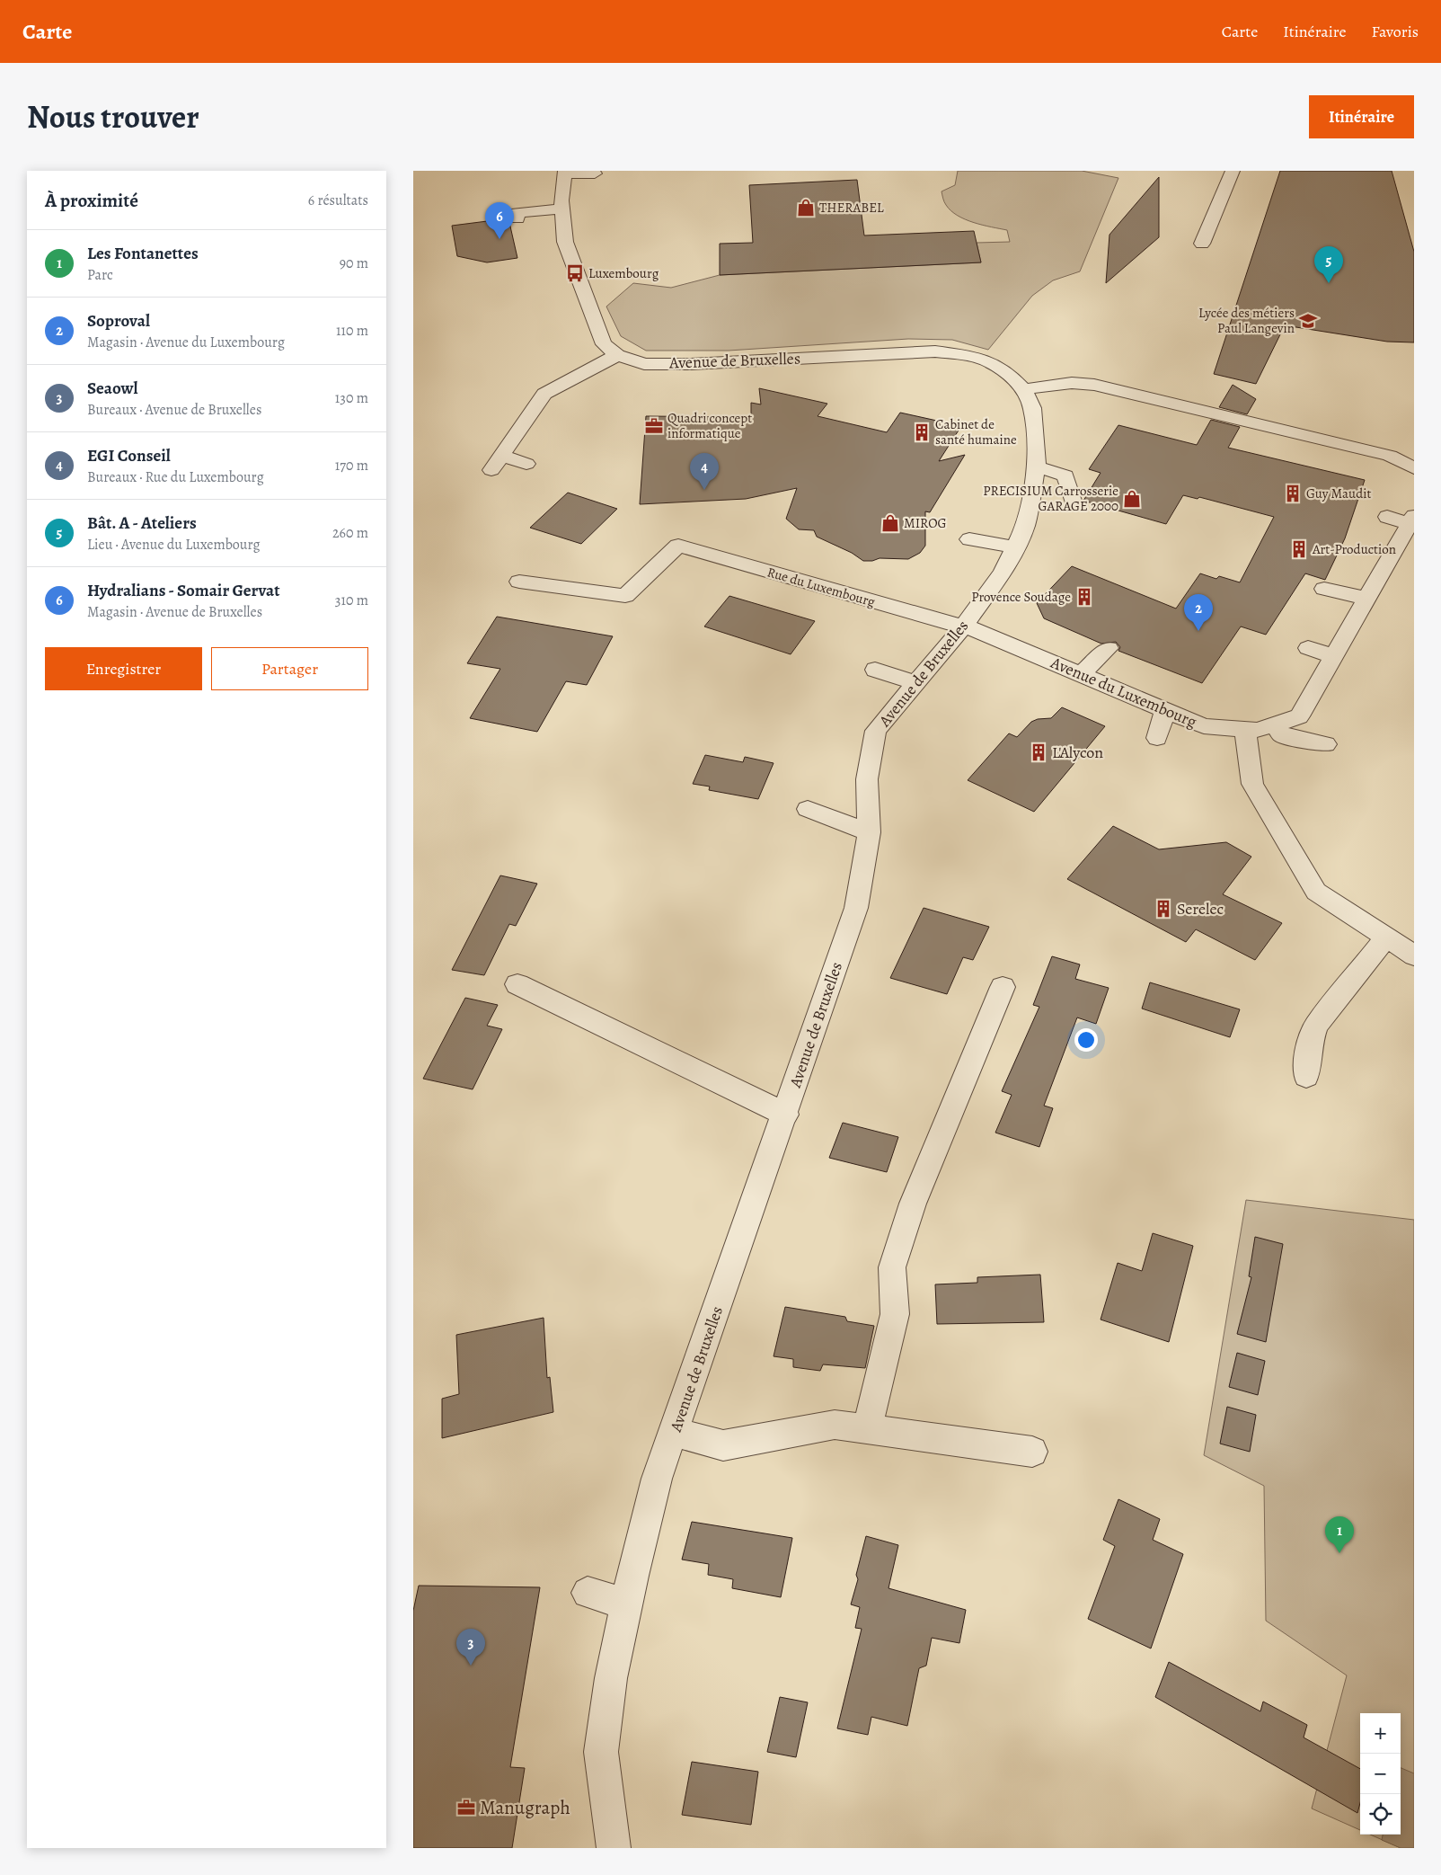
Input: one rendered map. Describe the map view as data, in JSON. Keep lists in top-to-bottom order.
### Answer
{
  "streets": {
    "street": ["Avenue de Bruxelles", "Rue du Luxembourg", "Avenue du Luxembourg"]
  },
  "crossings": [
    ["Avenue de Bruxelles", "Rue du Luxembourg"],
    ["Avenue de Bruxelles", "Avenue du Luxembourg"],
    ["Rue du Luxembourg", "Avenue du Luxembourg"]
  ],
  "places": {
    "shop": ["THERABEL", "PRECISIUM Carrosserie GARAGE 2000", "MIROG"],
    "bus stop": ["Luxembourg"],
    "school or university": ["Lycée des métiers Paul Langevin"],
    "office": ["Quadri concept informatique", "Manugraph"],
    "building": [
      "Cabinet de santé humaine",
      "Guy Maudit",
      "Art-Production",
      "Provence Soudage",
      "L'Alycon",
      "Serelec"
    ]
  },
  "page": {
    "header": "Carte",
    "nav": ["Carte", "Itinéraire", "Favoris"],
    "title": "Nous trouver",
    "buttons": [
      "Itinéraire",
      ["Enregistrer", "Partager"]
    ],
    "heading": ["À proximité", "6 résultats"],
    "pins": [
      "6",
      "5",
      "4",
      "2",
      "1",
      "3"
    ],
    "list": [
      {
        "mark": "1",
        "name": "Les Fontanettes",
        "note": "Parc",
        "value": "90 m"
      },
      {
        "mark": "2",
        "name": "Soproval",
        "note": "Magasin · Avenue du Luxembourg",
        "value": "110 m"
      },
      {
        "mark": "3",
        "name": "Seaowl",
        "note": "Bureaux · Avenue de Bruxelles",
        "value": "130 m"
      },
      {
        "mark": "4",
        "name": "EGI Conseil",
        "note": "Bureaux · Rue du Luxembourg",
        "value": "170 m"
      },
      {
        "mark": "5",
        "name": "Bât. A - Ateliers",
        "note": "Lieu · Avenue du Luxembourg",
        "value": "260 m"
      },
      {
        "mark": "6",
        "name": "Hydralians - Somair Gervat",
        "note": "Magasin · Avenue de Bruxelles",
        "value": "310 m"
      }
    ],
    "map_buttons": ["+", "−"]
  }
}
